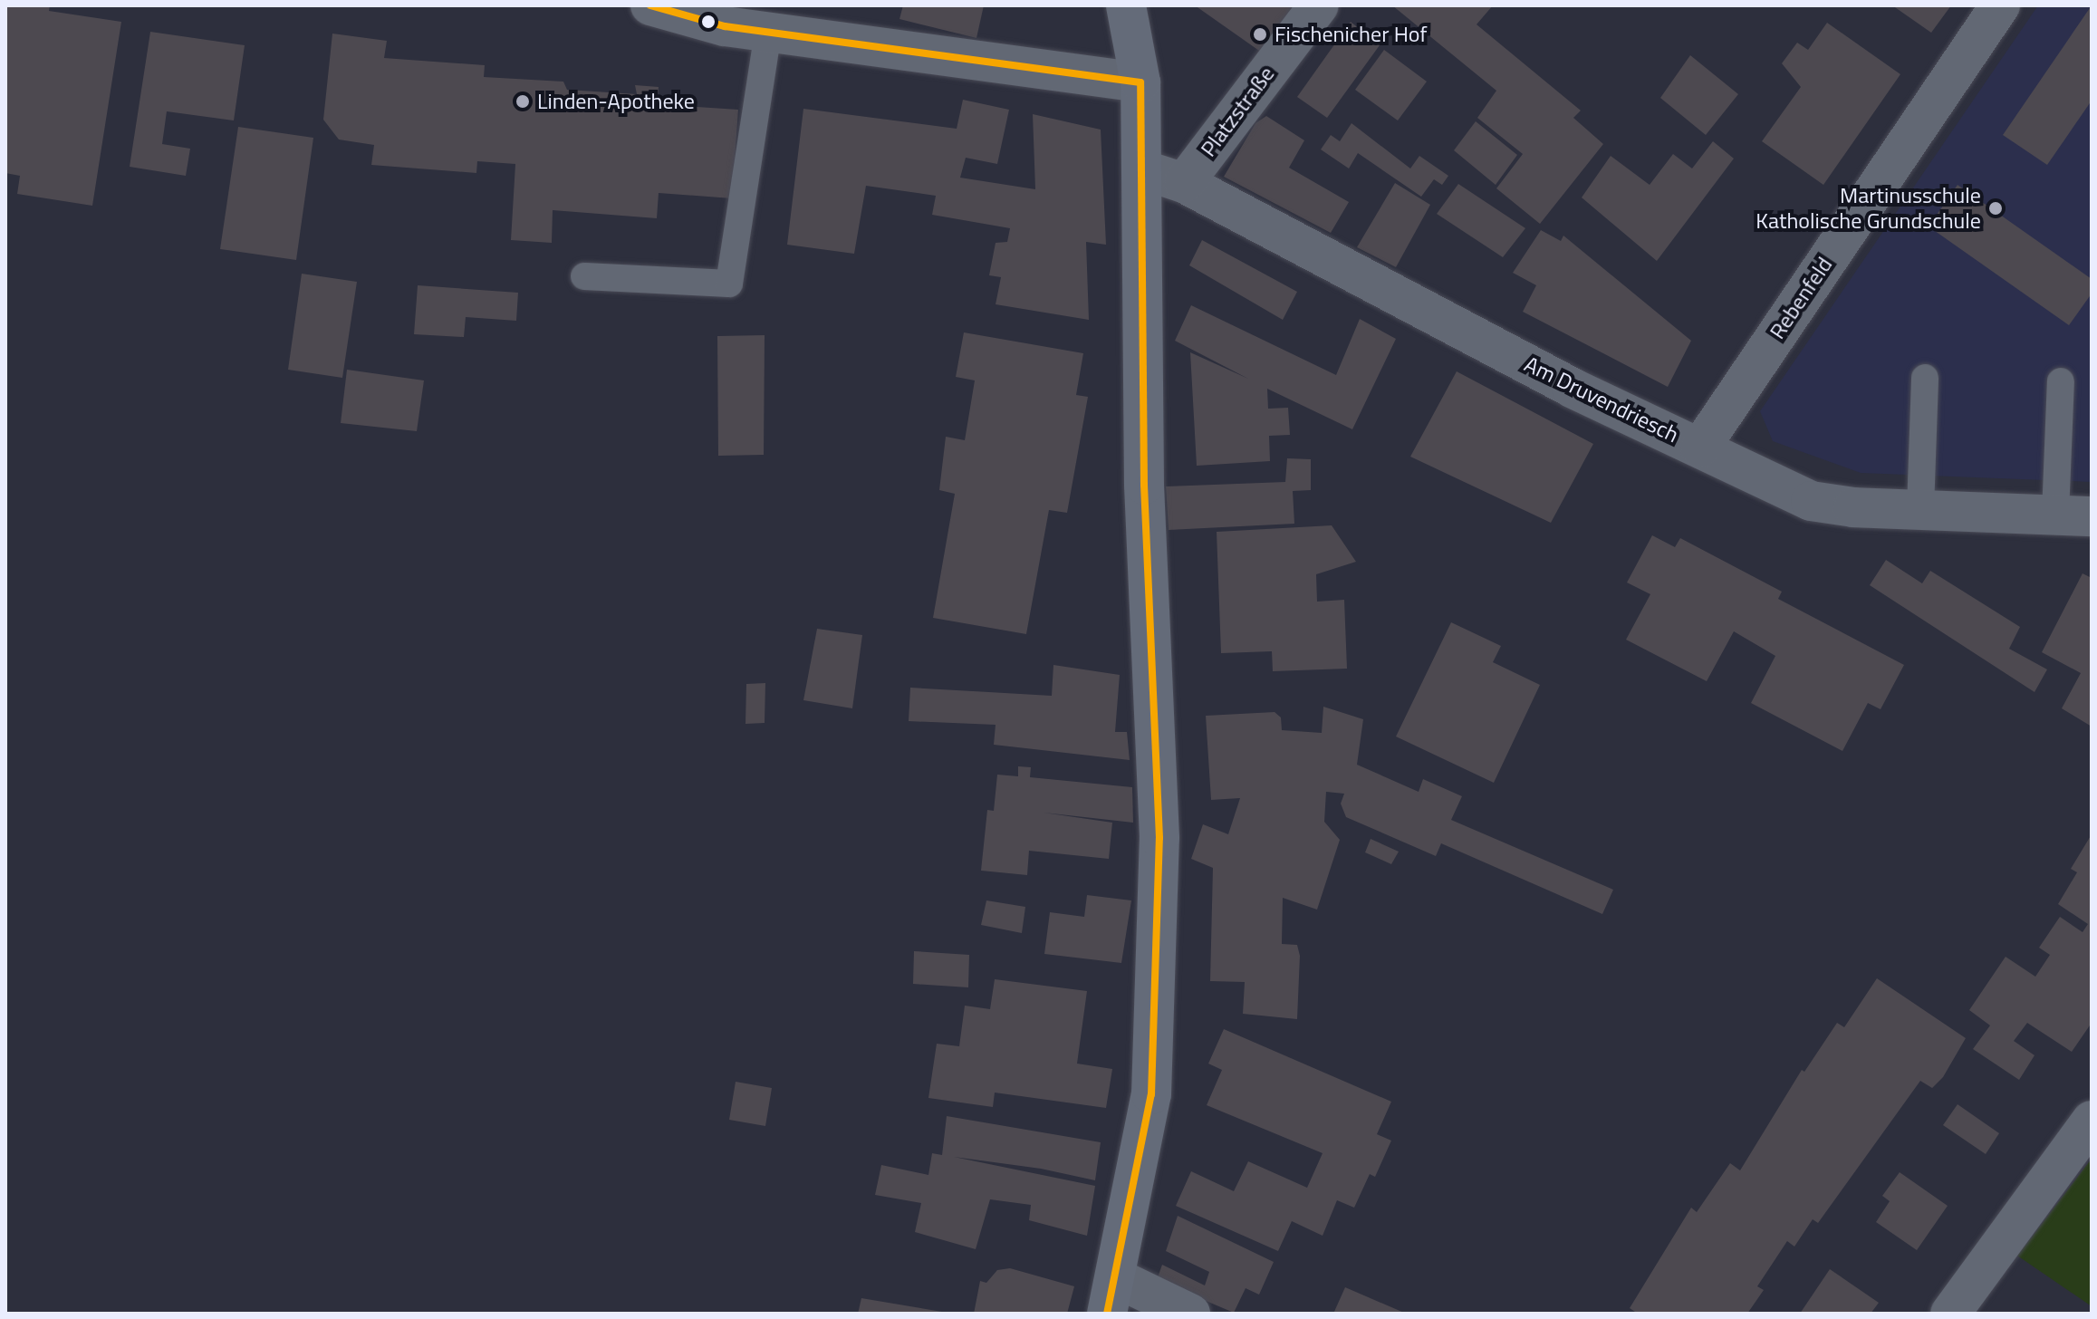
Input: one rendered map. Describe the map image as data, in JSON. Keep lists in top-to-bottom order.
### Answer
{
  "streets": {
    "street": ["Platzstraße", "Rebenfeld", "Am Druvendriesch"]
  },
  "crossings": [
    ["Platzstraße", "Am Druvendriesch"],
    ["Rebenfeld", "Am Druvendriesch"]
  ],
  "places": ["Fischenicher Hof", "Linden-Apotheke", "Martinusschule Katholische Grundschule"]
}
